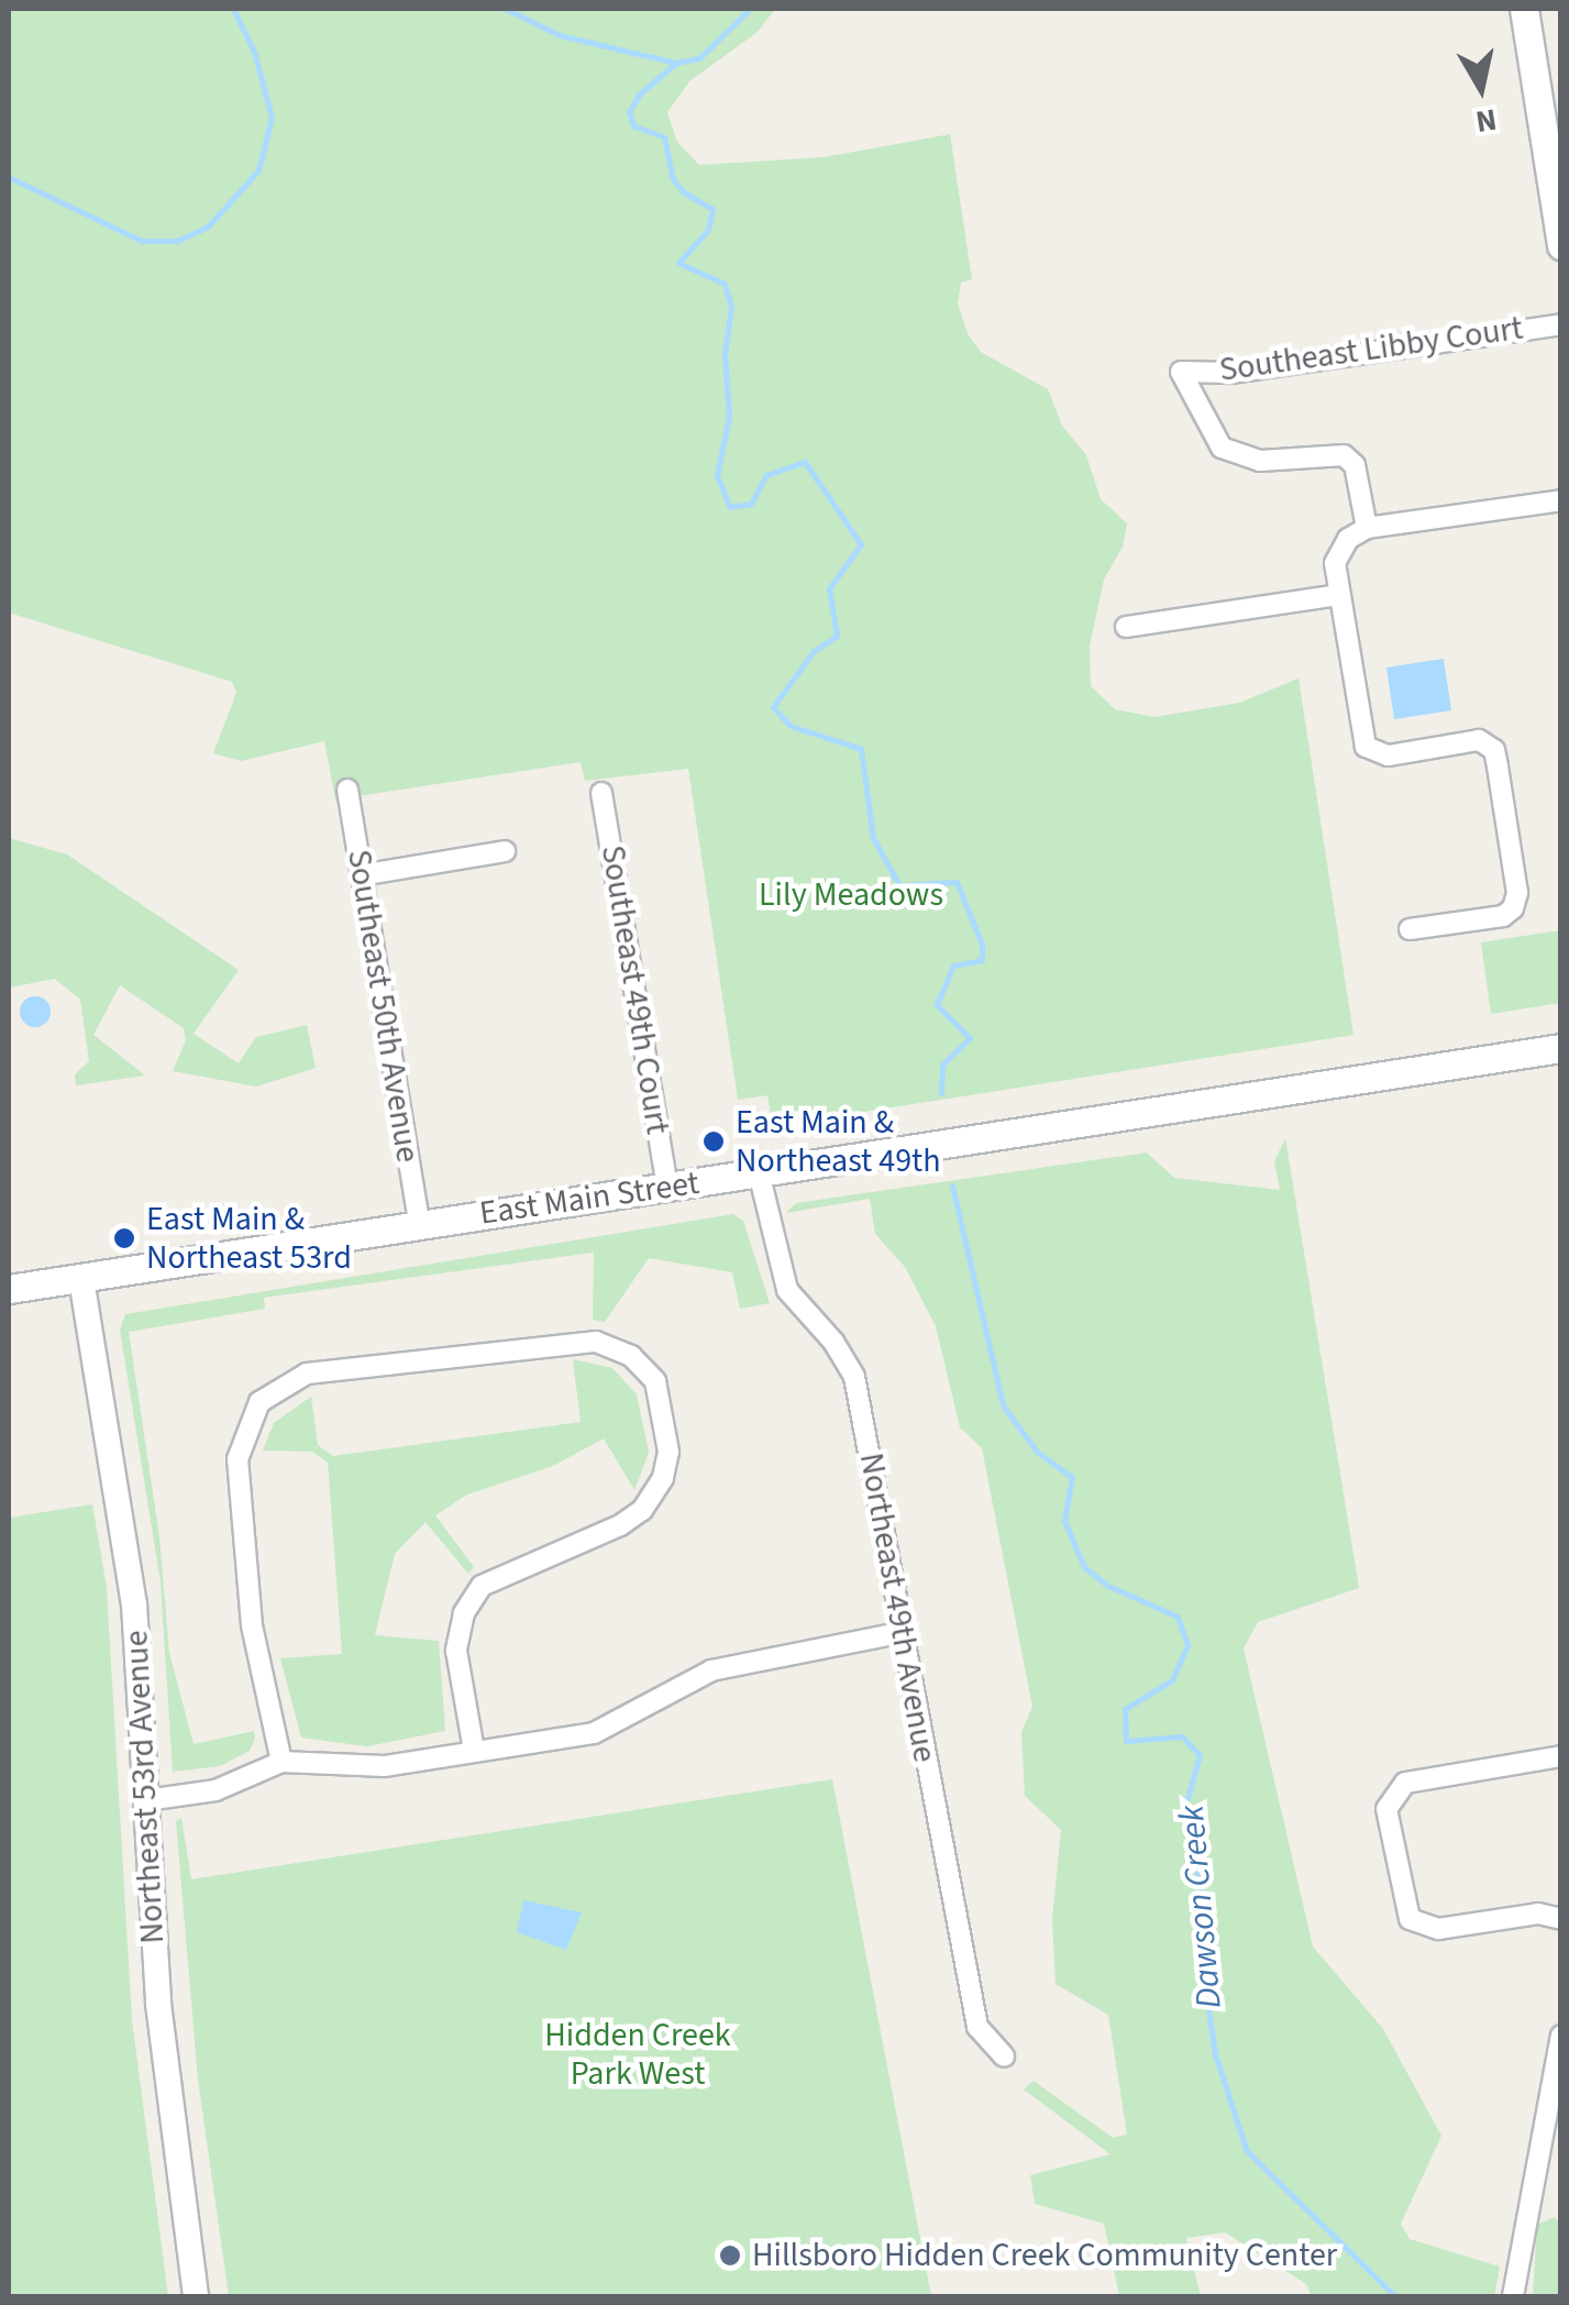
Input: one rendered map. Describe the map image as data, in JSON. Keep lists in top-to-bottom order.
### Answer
{
  "streets": {
    "main road": ["East Main Street"],
    "street": [
      "Southeast Libby Court",
      "Southeast 49th Court",
      "Southeast 50th Avenue",
      "Northeast 49th Avenue",
      "Northeast 53rd Avenue"
    ]
  },
  "crossings": [
    ["Southeast 49th Court", "East Main Street"],
    ["Southeast 50th Avenue", "East Main Street"],
    ["East Main Street", "Northeast 49th Avenue"],
    ["East Main Street", "Northeast 53rd Avenue"]
  ],
  "water": ["Dawson Creek"],
  "parks": ["Lily Meadows", "Hidden Creek Park West"],
  "places": ["East Main & Northeast 49th", "East Main & Northeast 53rd", "Hillsboro Hidden Creek Community Center"],
  "north": "bottom"
}
